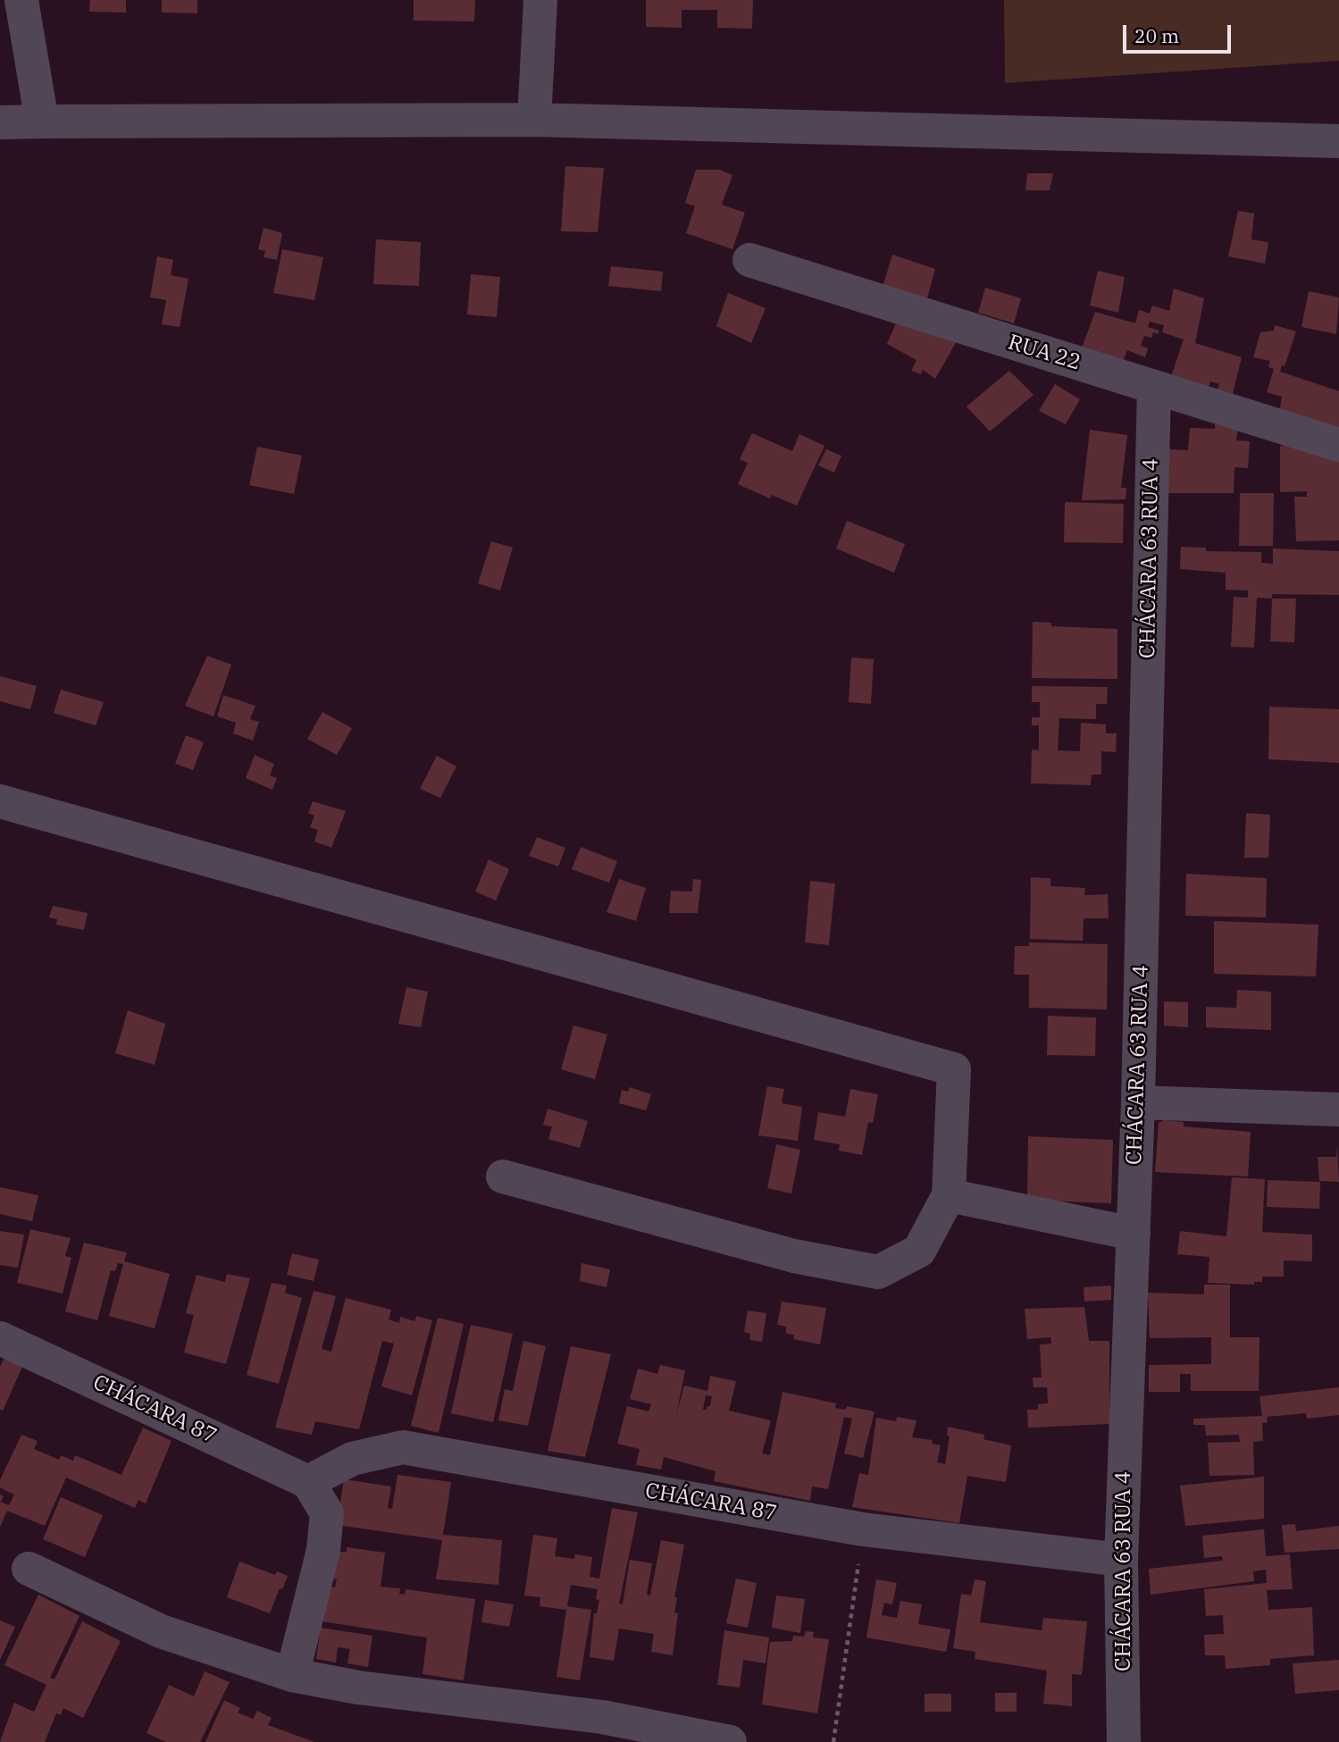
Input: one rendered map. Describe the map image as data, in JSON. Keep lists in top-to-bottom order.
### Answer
{
  "streets": {
    "street": ["RUA 22", "CHÁCARA 63 RUA 4", "CHÁCARA 87"]
  },
  "crossings": [
    ["RUA 22", "CHÁCARA 63 RUA 4"],
    ["CHÁCARA 63 RUA 4", "CHÁCARA 87"]
  ],
  "scale_bar": "20 m"
}
